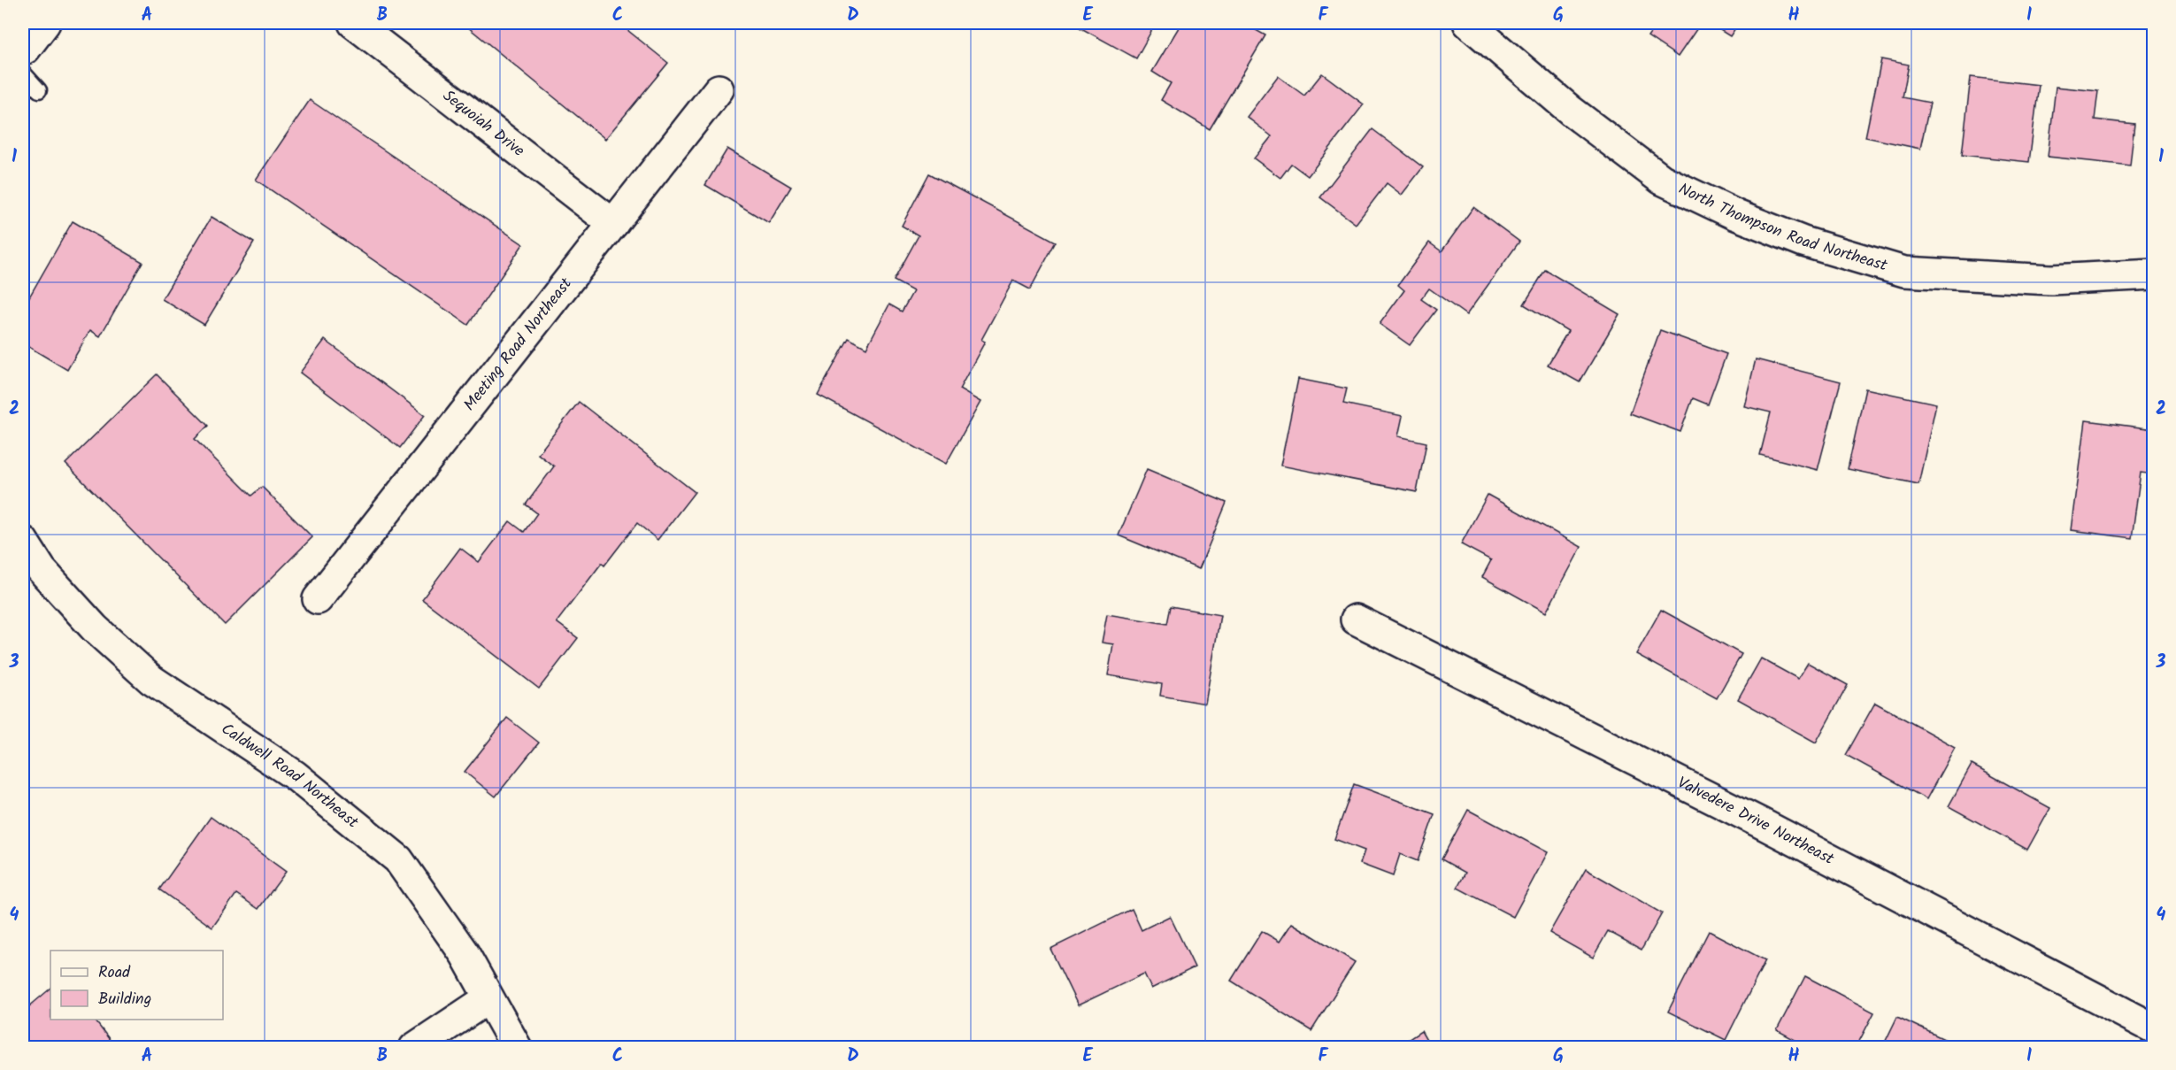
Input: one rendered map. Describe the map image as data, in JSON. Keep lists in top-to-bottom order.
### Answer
{
  "streets": {
    "street": [
      "Sequoiah Drive",
      "North Thompson Road Northeast",
      "Meeting Road Northeast",
      "Caldwell Road Northeast",
      "Valvedere Drive Northeast"
    ]
  },
  "crossings": [
    ["Sequoiah Drive", "Meeting Road Northeast"]
  ],
  "legend": ["Road", "Building"],
  "grid": {
    "columns": [
      "A",
      "B",
      "C",
      "D",
      "E",
      "F",
      "G",
      "H",
      "I"
    ],
    "rows": [
      "1",
      "2",
      "3",
      "4"
    ]
  }
}
